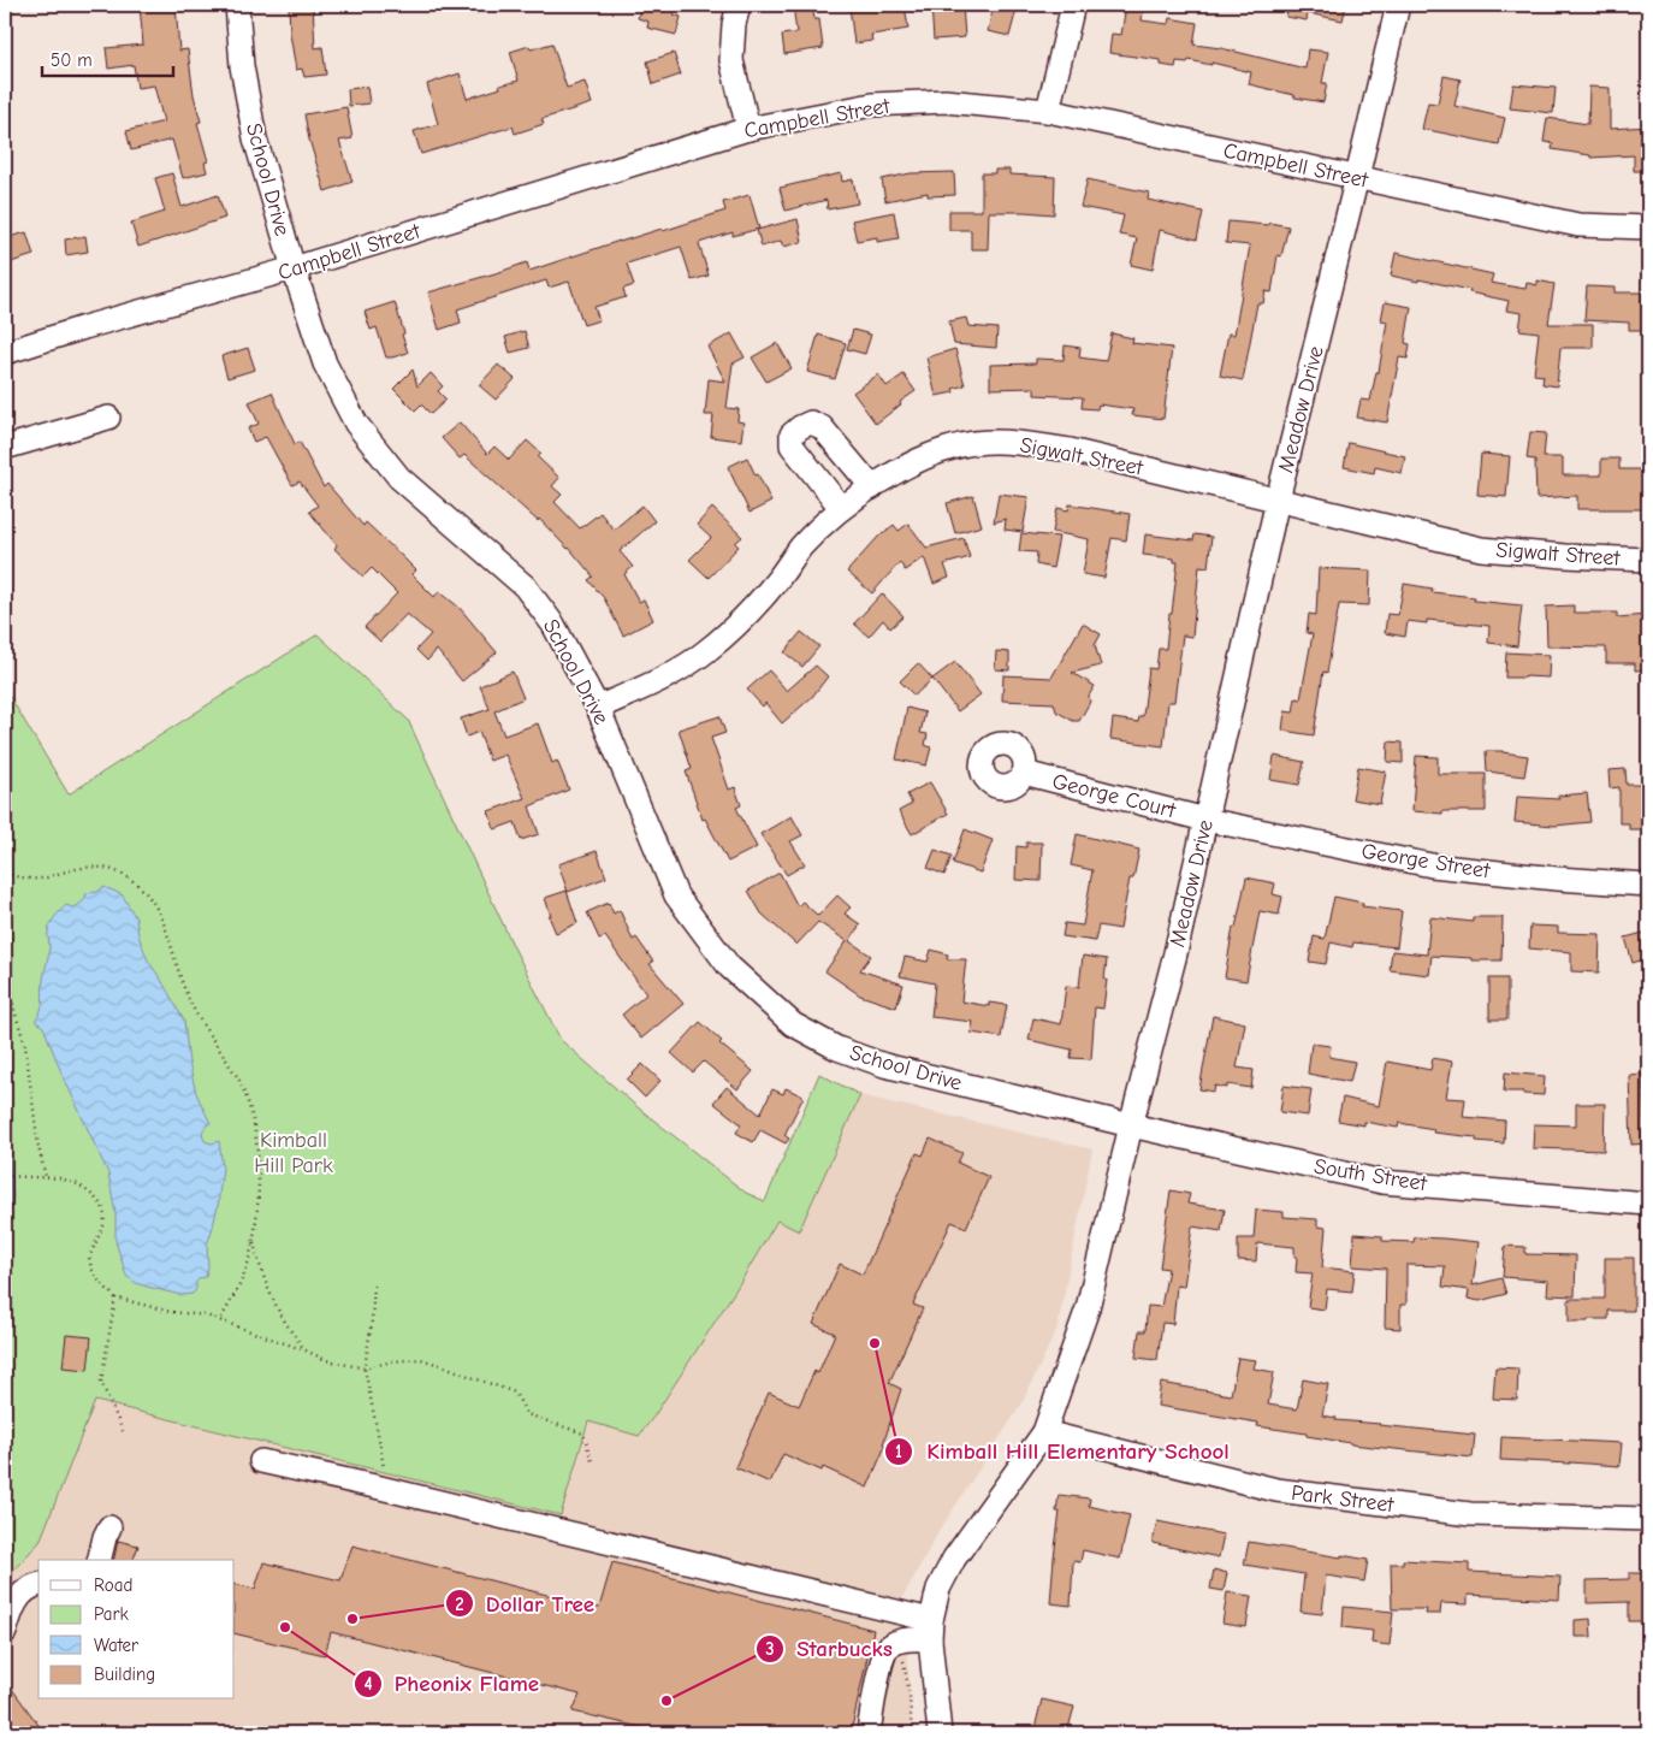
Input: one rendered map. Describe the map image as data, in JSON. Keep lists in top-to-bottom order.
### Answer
{
  "streets": {
    "street": [
      "Campbell Street",
      "School Drive",
      "Meadow Drive",
      "Sigwalt Street",
      "George Court",
      "George Street",
      "South Street",
      "Park Street"
    ]
  },
  "crossings": [
    ["Campbell Street", "School Drive"],
    ["Campbell Street", "Meadow Drive"],
    ["School Drive", "Meadow Drive"],
    ["School Drive", "Sigwalt Street"],
    ["School Drive", "South Street"],
    ["Meadow Drive", "Sigwalt Street"],
    ["Meadow Drive", "George Court"],
    ["Meadow Drive", "George Street"],
    ["Meadow Drive", "South Street"],
    ["Meadow Drive", "Park Street"],
    ["George Court", "George Street"]
  ],
  "parks": ["Kimball Hill Park"],
  "places": [
    "Kimball Hill Elementary School",
    "Dollar Tree",
    "Pheonix Flame",
    "Starbucks"
  ],
  "legend": [
    "Road",
    "Park",
    "Water",
    "Building"
  ],
  "scale_bar": "50 m"
}
